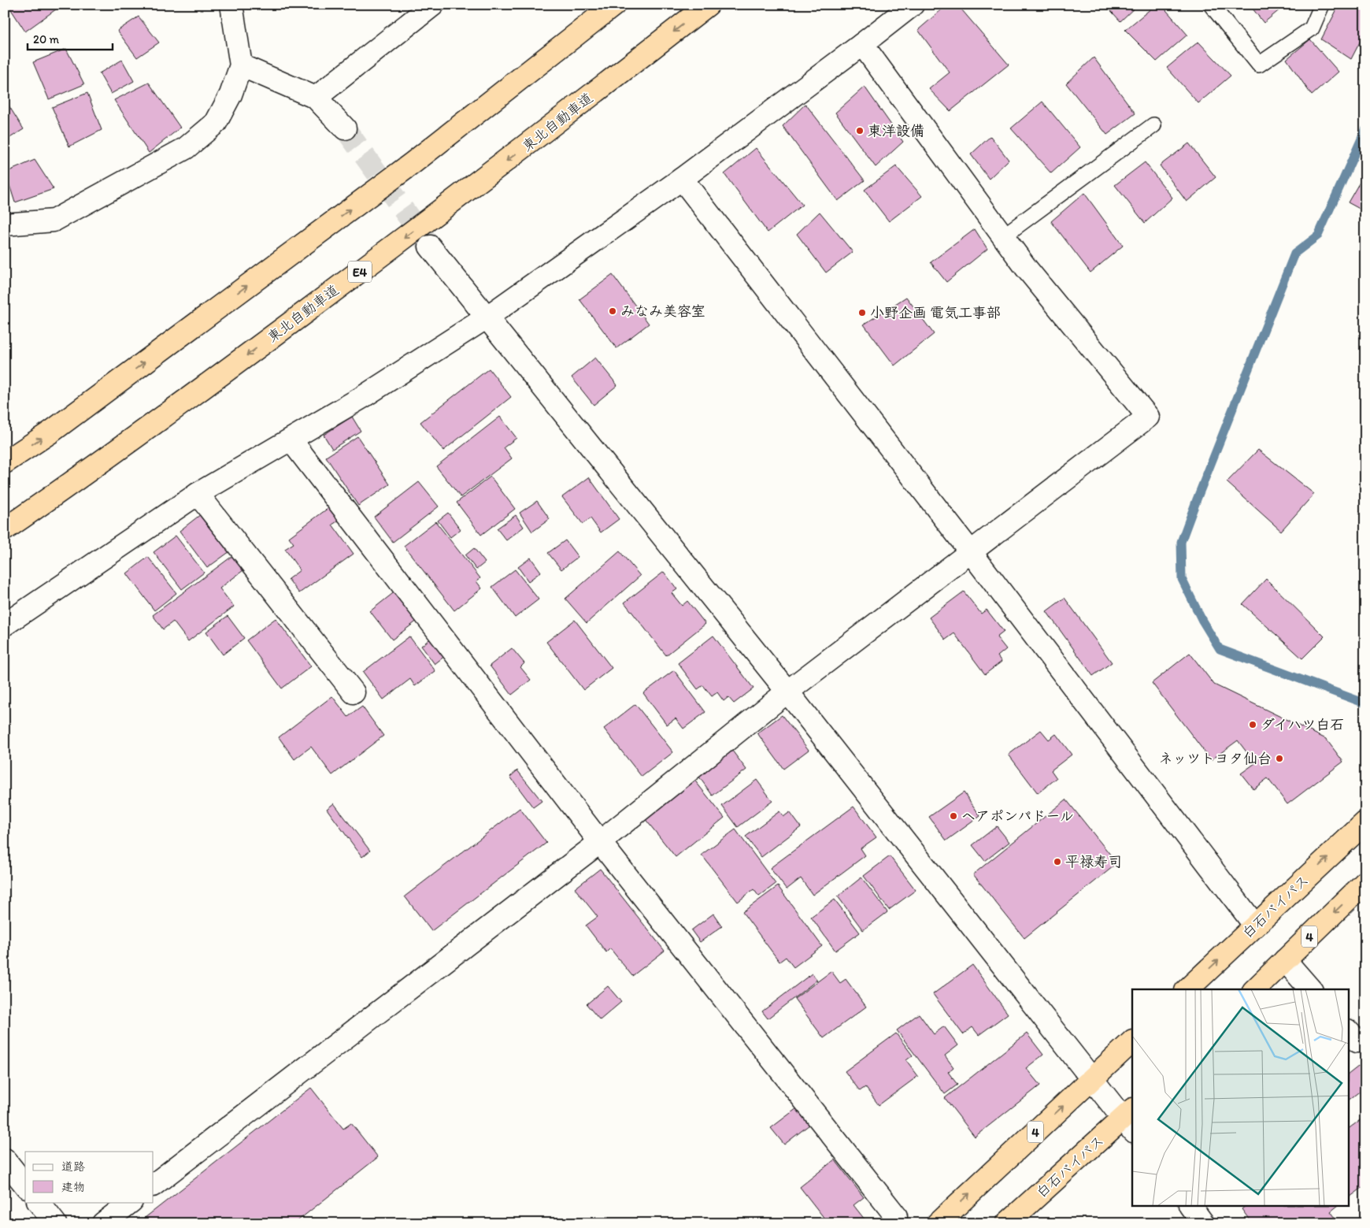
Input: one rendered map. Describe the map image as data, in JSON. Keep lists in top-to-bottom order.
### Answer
{
  "streets": {
    "highway": [
      "東北自動車道",
      "E4",
      "白石バイパス",
      "4"
    ]
  },
  "places": [
    "東洋設備",
    "みなみ美容室",
    "小野企画 電気工事部",
    "ダイハツ白石",
    "ネッツトヨタ仙台",
    "ヘアポンパドール",
    "平禄寿司"
  ],
  "legend": ["道路", "建物"],
  "scale_bar": "20 m"
}
